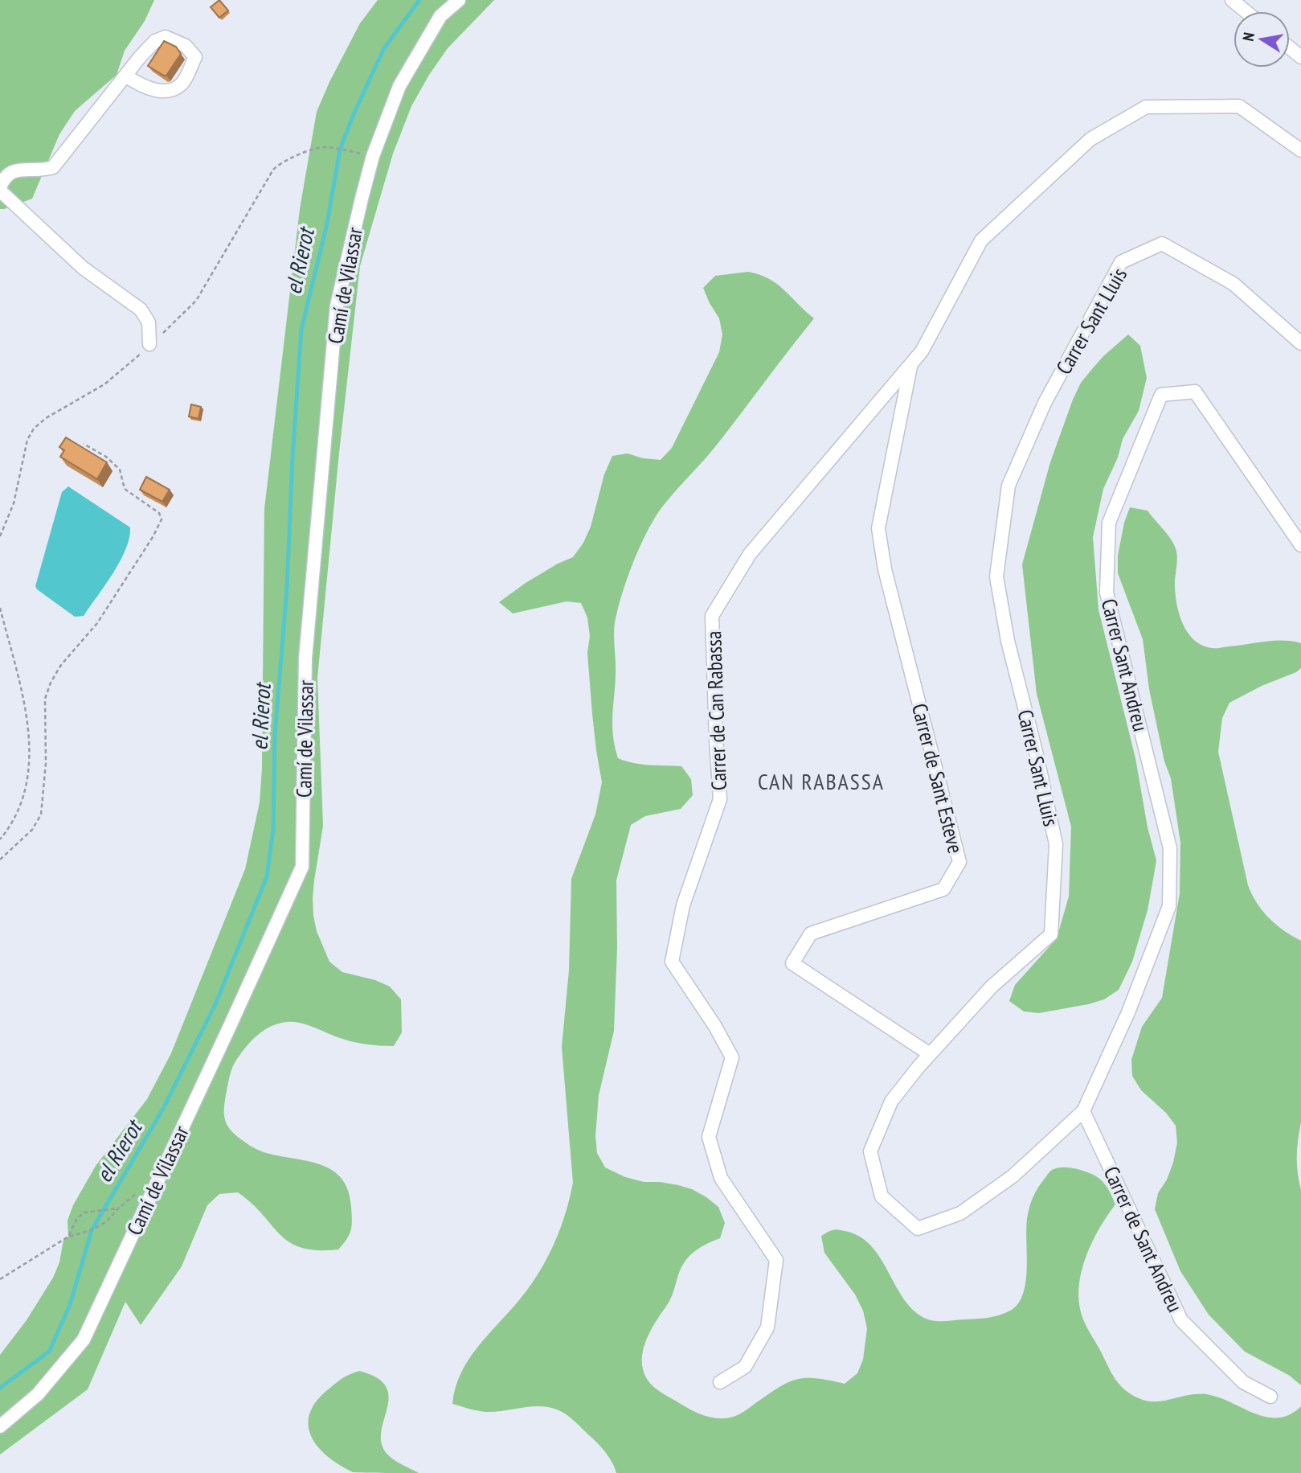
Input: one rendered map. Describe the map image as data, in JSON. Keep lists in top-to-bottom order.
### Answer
{
  "streets": {
    "street": [
      "Camí de Vilassar",
      "Carrer Sant Lluis",
      "Carrer Sant Andreu",
      "Carrer de Can Rabassa",
      "Carrer de Sant Esteve",
      "Carrer de Sant Andreu"
    ]
  },
  "crossings": [
    ["Carrer Sant Lluis", "Carrer Sant Andreu"],
    ["Carrer Sant Lluis", "Carrer de Sant Esteve"],
    ["Carrer Sant Lluis", "Carrer de Sant Andreu"],
    ["Carrer Sant Andreu", "Carrer de Sant Andreu"],
    ["Carrer de Can Rabassa", "Carrer de Sant Esteve"]
  ],
  "districts": ["CAN RABASSA"],
  "water": ["el Rierot"],
  "north": "left"
}
